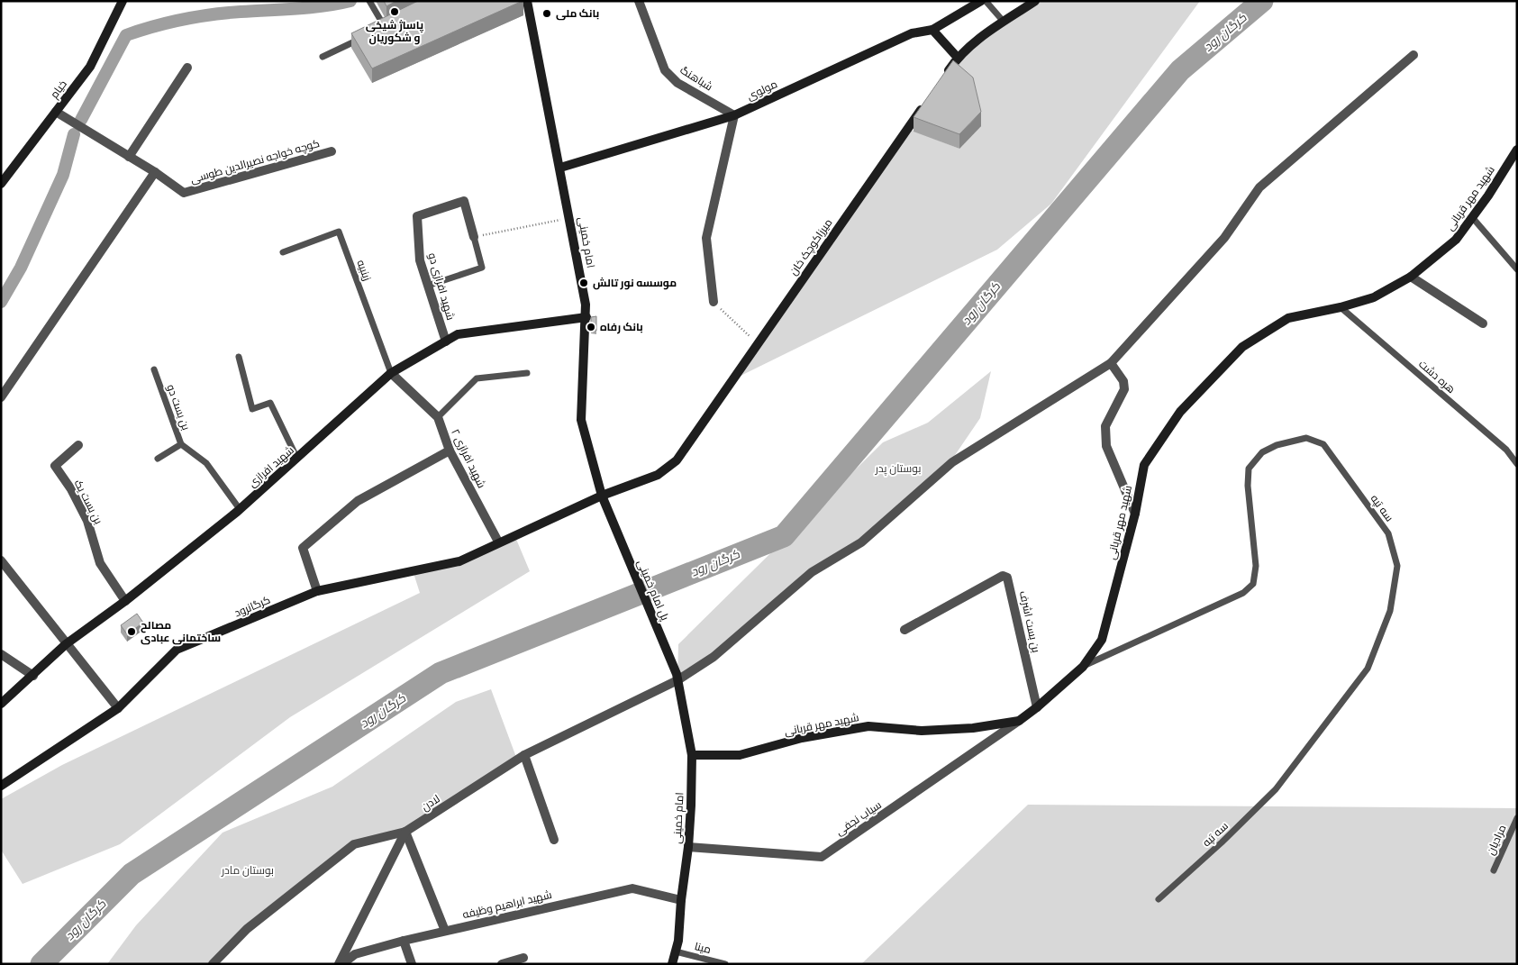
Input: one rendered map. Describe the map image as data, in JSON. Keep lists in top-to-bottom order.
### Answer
{
  "streets": {
    "street": [
      "شباهنگ",
      "خیام",
      "مولوی",
      "کوچه خواجه نصیرالدین طوسی",
      "شهید مهر قربانی",
      "امام خمینی",
      "میرزاکوچک خان",
      "شهید افرازی دو",
      "شهید افرازی ۲",
      "شهید افرازی",
      "بن بست یک",
      "پل امام خمینی",
      "کرگانرود",
      "بن بست اشرف",
      "لادن",
      "سیاب نجفی",
      "شهید ابراهیم وظیفه"
    ],
    "lane": [
      "زینبیه",
      "هره دشت",
      "بن بست دو",
      "سه تپه",
      "مرادیان",
      "مینا"
    ]
  },
  "crossings": [
    ["شباهنگ", "مولوی"],
    ["مولوی", "امام خمینی"],
    ["شهید مهر قربانی", "امام خمینی"],
    ["شهید مهر قربانی", "هره دشت"],
    ["شهید مهر قربانی", "سه تپه"],
    ["شهید مهر قربانی", "بن بست اشرف"],
    ["شهید مهر قربانی", "سیاب نجفی"],
    ["امام خمینی", "میرزاکوچک خان"],
    ["امام خمینی", "شهید افرازی"],
    ["امام خمینی", "پل امام خمینی"],
    ["امام خمینی", "لادن"],
    ["امام خمینی", "سیاب نجفی"],
    ["امام خمینی", "شهید ابراهیم وظیفه"],
    ["امام خمینی", "مینا"],
    ["میرزاکوچک خان", "شهید افرازی ۲"],
    ["میرزاکوچک خان", "کرگانرود"],
    ["زینبیه", "شهید افرازی ۲"],
    ["زینبیه", "شهید افرازی"],
    ["شهید افرازی دو", "شهید افرازی"],
    ["بن بست دو", "شهید افرازی"],
    ["شهید افرازی ۲", "شهید افرازی"],
    ["شهید افرازی ۲", "کرگانرود"],
    ["شهید افرازی", "بن بست یک"],
    ["پل امام خمینی", "لادن"]
  ],
  "water": ["کرگان رود"],
  "parks": ["بوستان پدر", "بوستان مادر"],
  "places": [
    "پاساژ شیخی و شکوریان",
    "بانک ملی",
    "موسسه نور تالش",
    "بانک رفاه",
    "مصالح ساختمانی عبادی"
  ]
}
